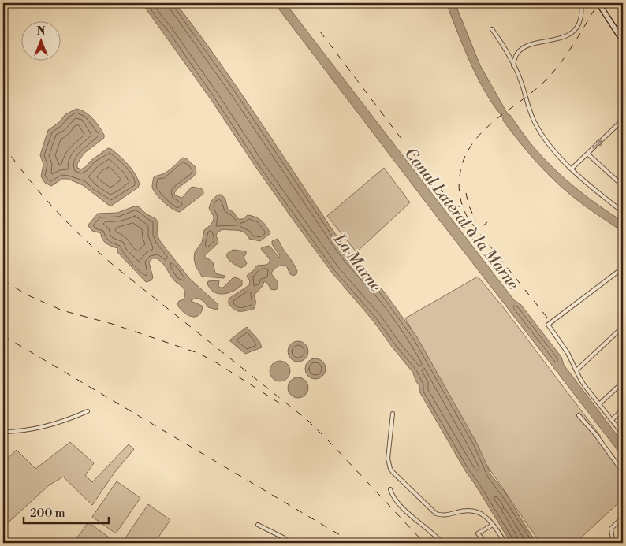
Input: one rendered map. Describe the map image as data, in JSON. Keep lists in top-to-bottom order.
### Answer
{
  "water": ["Canal Latéral à la Marne", "La Marne"],
  "scale_bar": "200 m",
  "north": "top"
}
